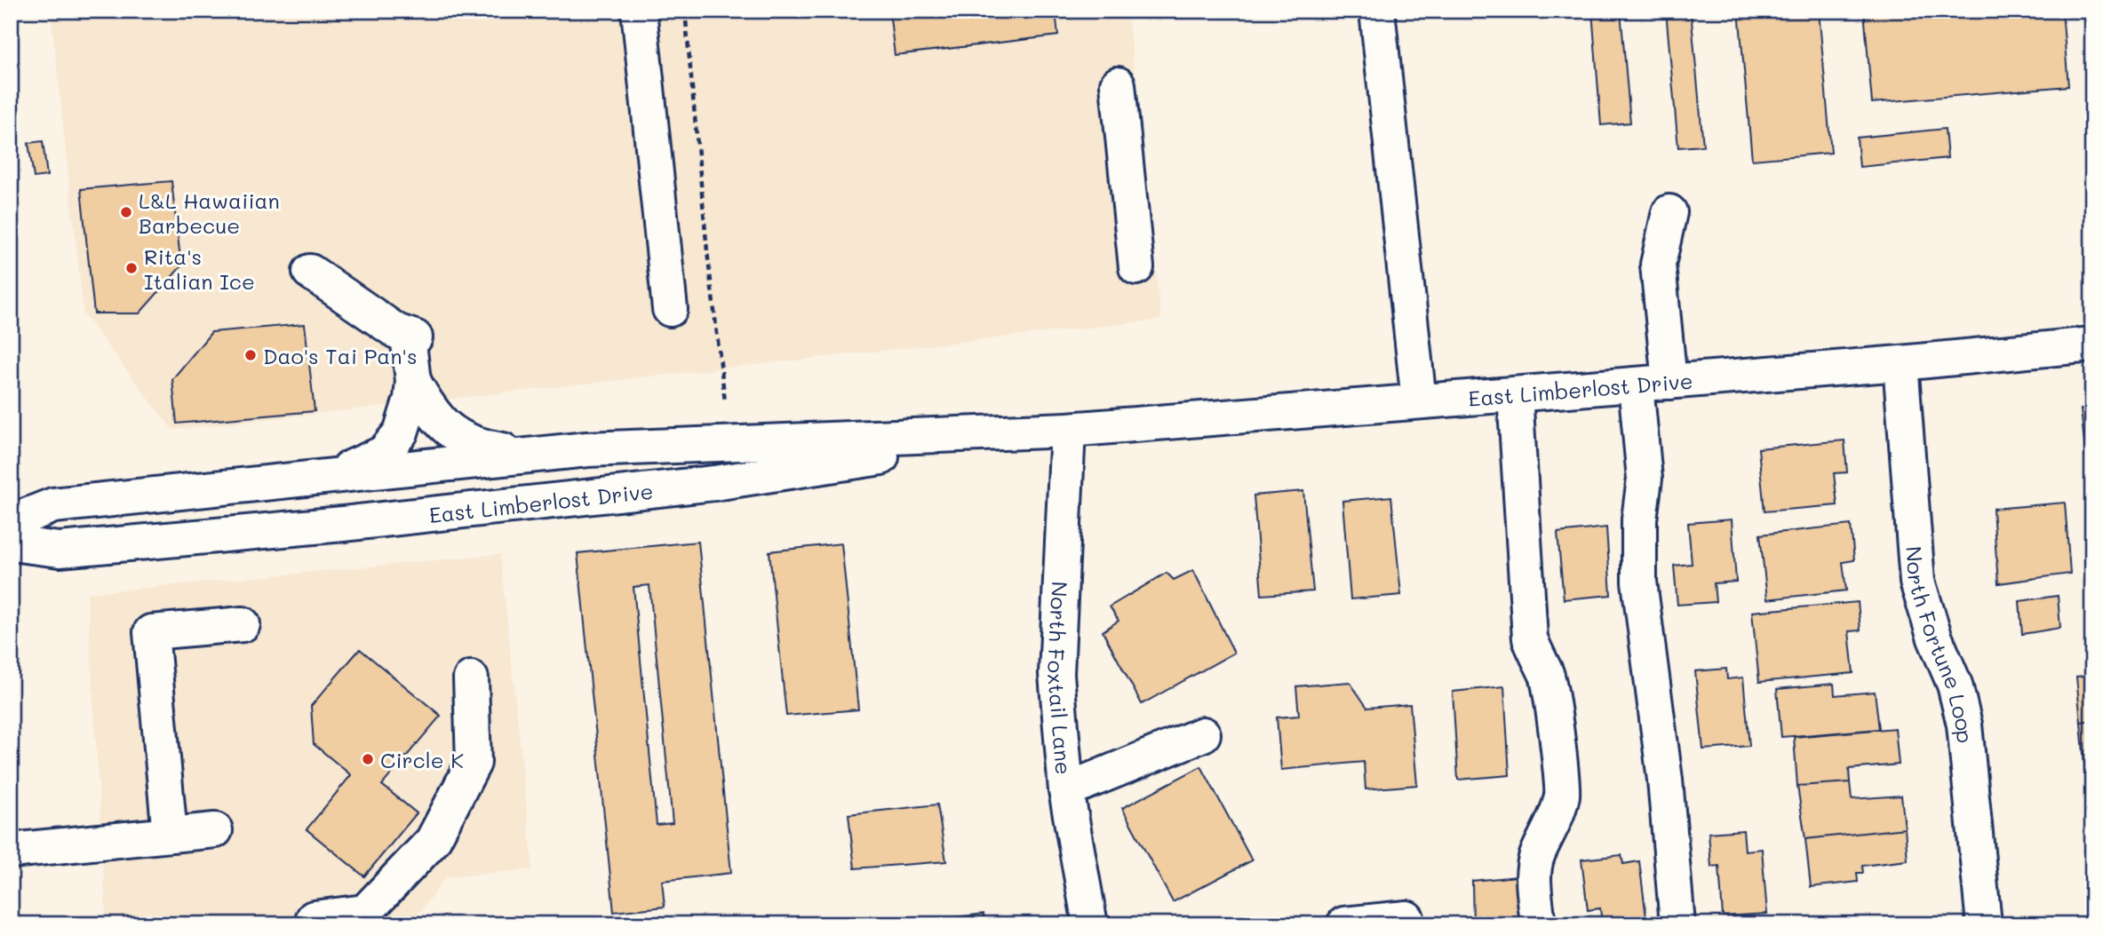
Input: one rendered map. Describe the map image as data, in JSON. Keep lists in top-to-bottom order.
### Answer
{
  "streets": {
    "street": ["East Limberlost Drive", "North Fortune Loop", "North Foxtail Lane"]
  },
  "crossings": [
    ["East Limberlost Drive", "North Fortune Loop"],
    ["East Limberlost Drive", "North Foxtail Lane"]
  ],
  "places": [
    "L&L Hawaiian Barbecue",
    "Rita's Italian Ice",
    "Dao's Tai Pan's",
    "Circle K"
  ]
}
